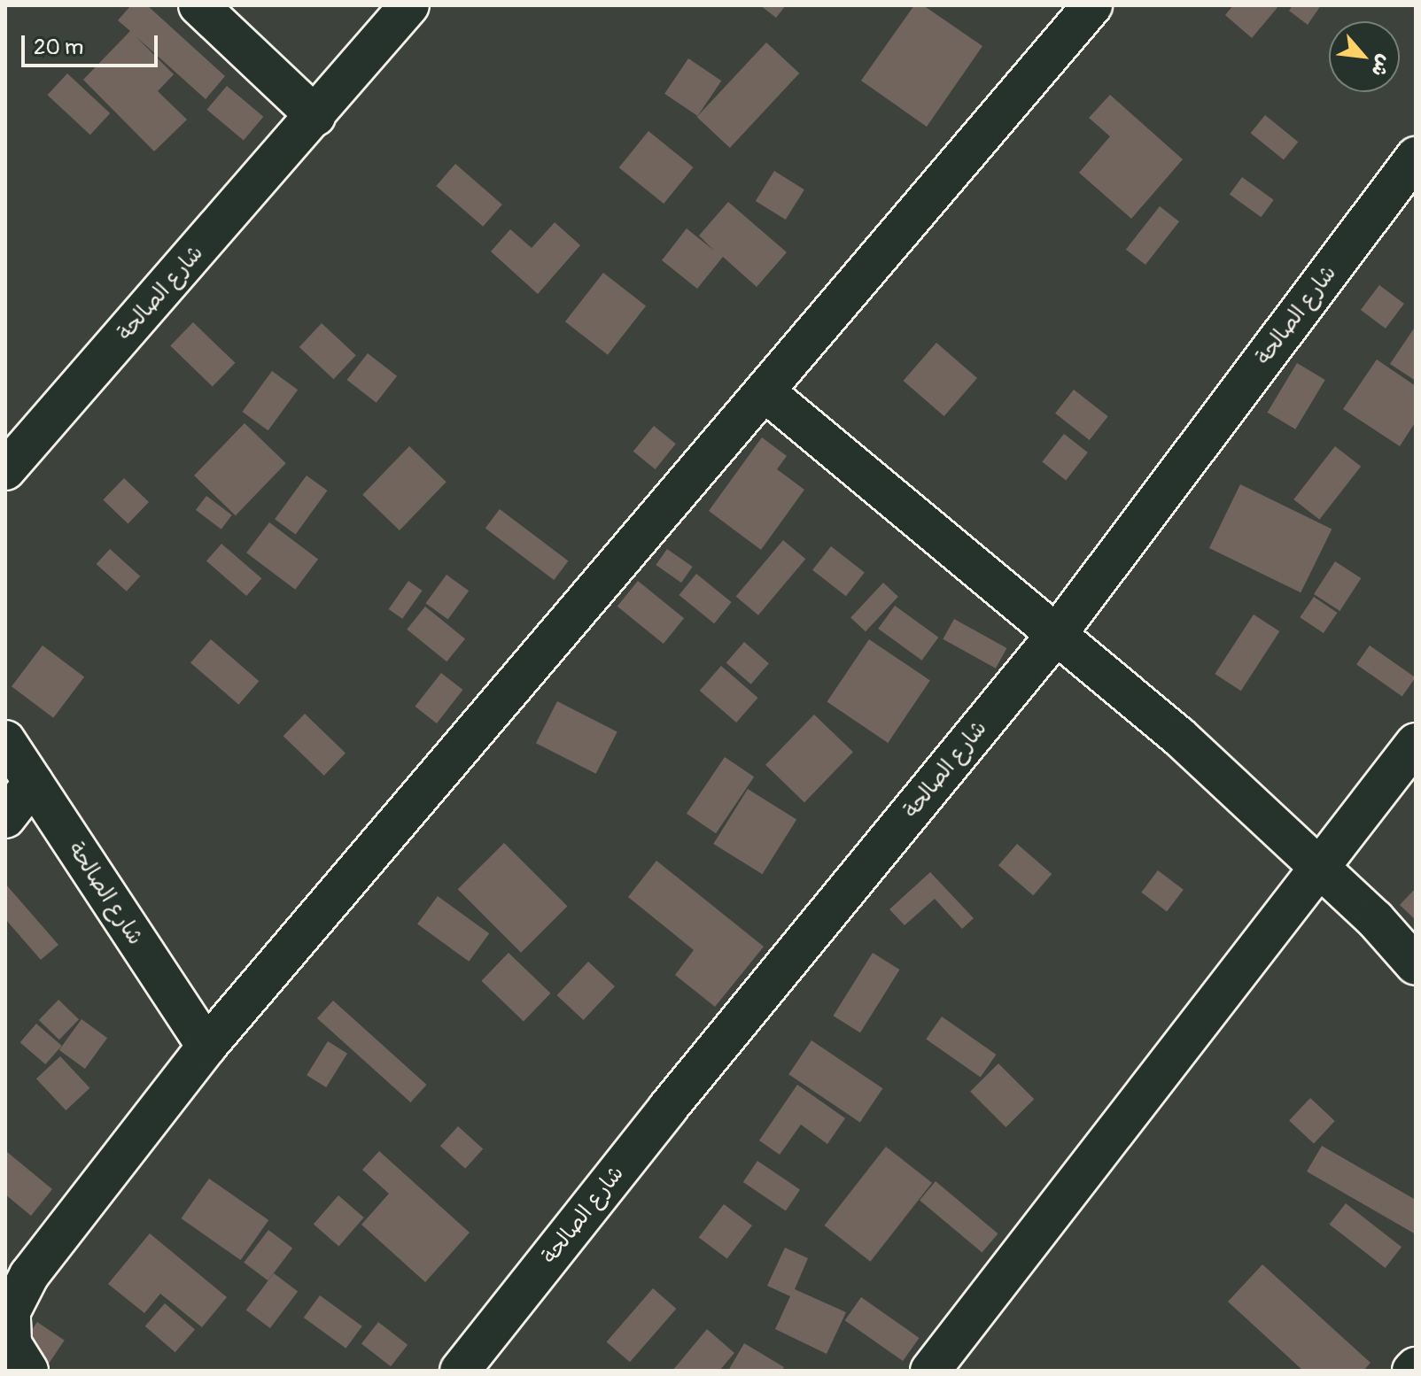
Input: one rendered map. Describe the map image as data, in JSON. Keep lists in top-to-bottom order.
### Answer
{
  "streets": {
    "street": ["شارع الصالحة"]
  },
  "scale_bar": "20 m",
  "north": "bottom right"
}
